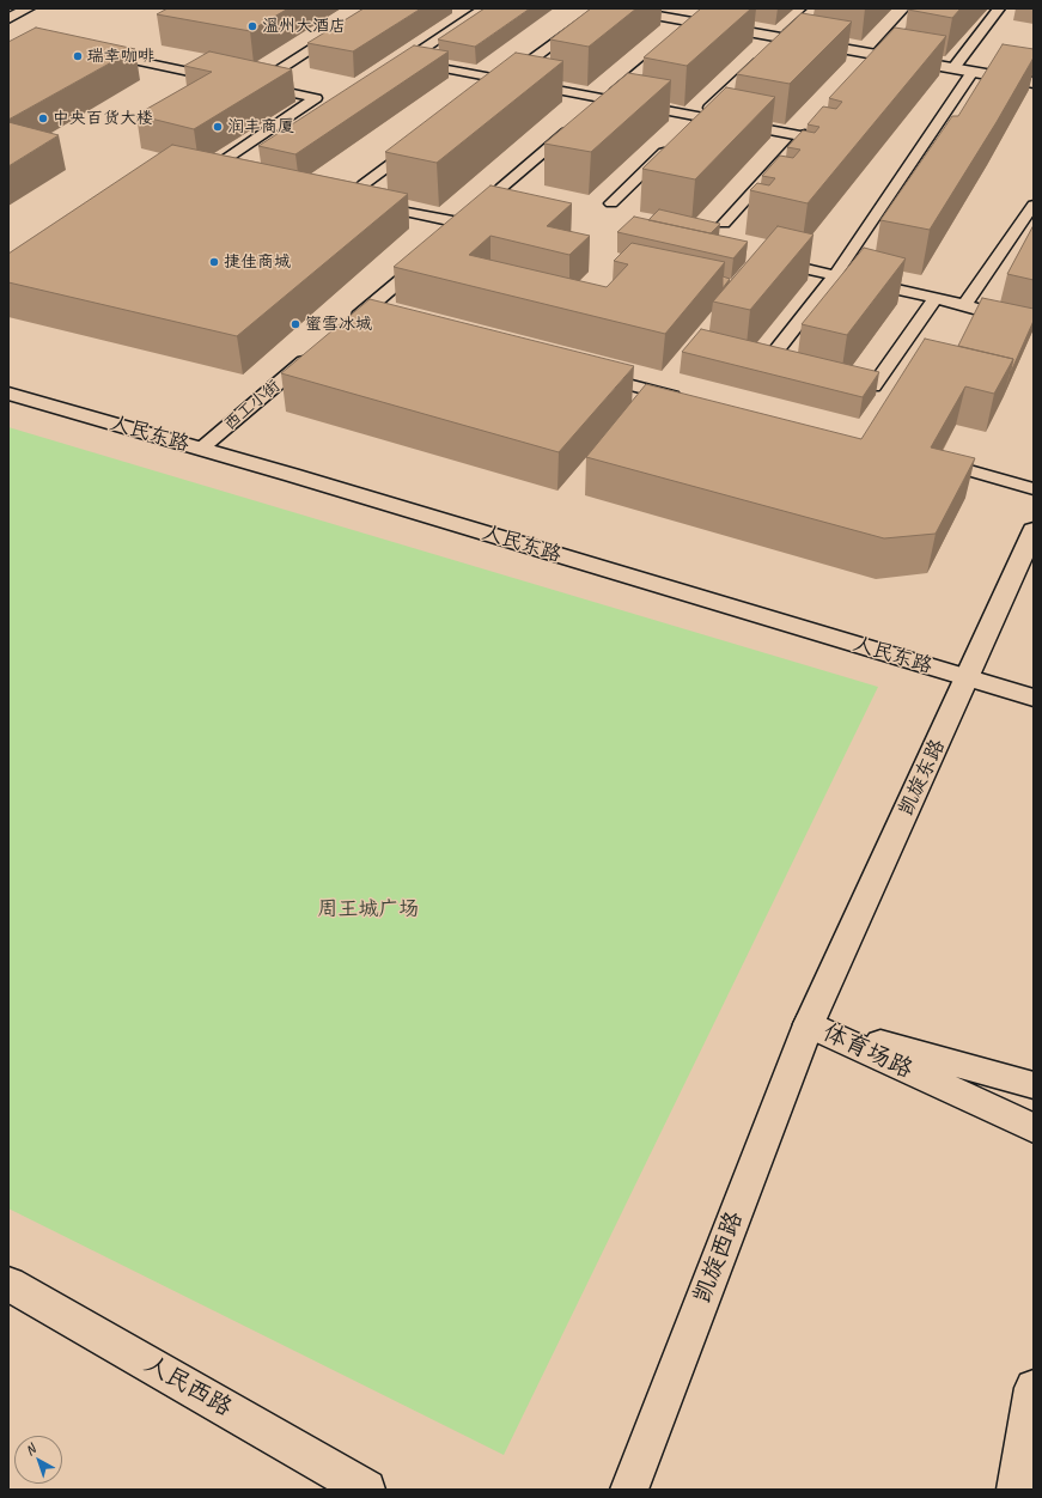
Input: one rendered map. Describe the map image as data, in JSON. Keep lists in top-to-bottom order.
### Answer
{
  "streets": {
    "main road": [
      "人民东路",
      "凯旋东路",
      "体育场路",
      "凯旋西路",
      "人民西路"
    ],
    "lane": ["西工小街"]
  },
  "crossings": [
    ["西工小街", "人民东路"],
    ["人民东路", "凯旋东路"],
    ["凯旋东路", "体育场路"],
    ["凯旋东路", "凯旋西路"],
    ["体育场路", "凯旋西路"]
  ],
  "parks": ["周王城广场"],
  "places": [
    "温州大酒店",
    "瑞幸咖啡",
    "中央百货大楼",
    "润丰商厦",
    "捷佳商城",
    "蜜雪冰城"
  ],
  "north": "top left"
}
